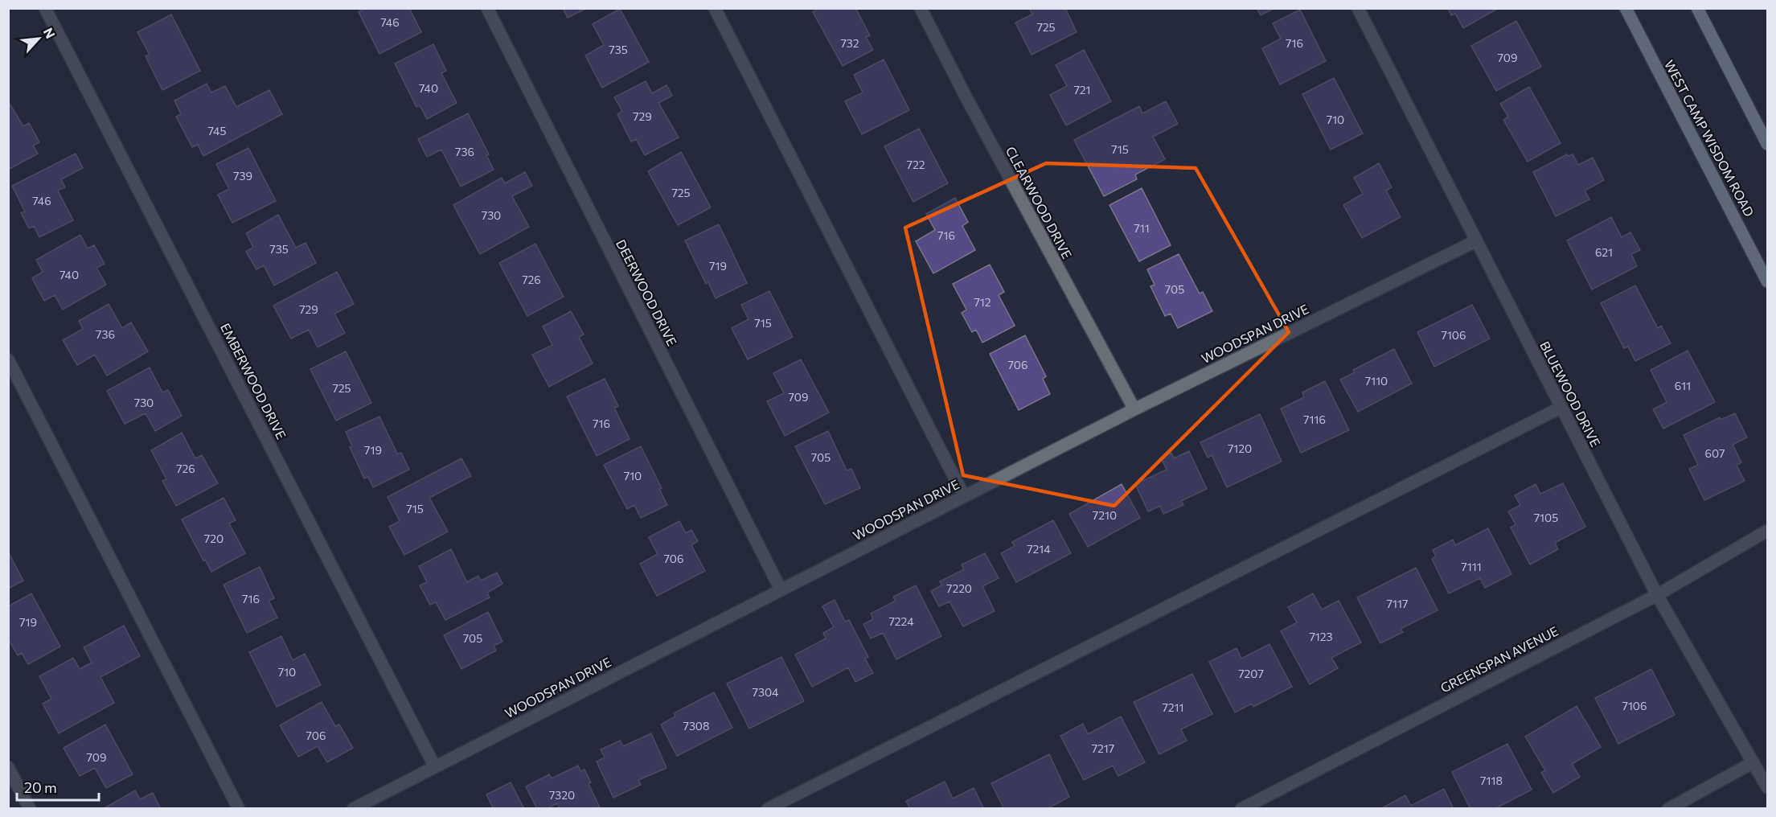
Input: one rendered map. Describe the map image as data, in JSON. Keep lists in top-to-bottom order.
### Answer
{
  "streets": {
    "main road": ["WEST CAMP WISDOM ROAD"],
    "street": [
      "CLEARWOOD DRIVE",
      "DEERWOOD DRIVE",
      "WOODSPAN DRIVE",
      "EMBERWOOD DRIVE",
      "BLUEWOOD DRIVE",
      "GREENSPAN AVENUE"
    ]
  },
  "crossings": [
    ["CLEARWOOD DRIVE", "WOODSPAN DRIVE"],
    ["DEERWOOD DRIVE", "WOODSPAN DRIVE"],
    ["WOODSPAN DRIVE", "EMBERWOOD DRIVE"],
    ["WOODSPAN DRIVE", "BLUEWOOD DRIVE"],
    ["BLUEWOOD DRIVE", "GREENSPAN AVENUE"]
  ],
  "house_numbers": [
    "746",
    "725",
    "732",
    "716",
    "735",
    "709",
    "740",
    "721",
    "729",
    "710",
    "745",
    "715",
    "736",
    "722",
    "739",
    "725",
    "746",
    "730",
    "711",
    "716",
    "735",
    "621",
    "719",
    "740",
    "726",
    "705",
    "712",
    "729",
    "715",
    "736",
    "7106",
    "706",
    "7110",
    "611",
    "725",
    "709",
    "730",
    "7116",
    "716",
    "7120",
    "719",
    "607",
    "705",
    "726",
    "710",
    "715",
    "7210",
    "7105",
    "720",
    "7214",
    "706",
    "7111",
    "7220",
    "716",
    "7117",
    "7224",
    "719",
    "7123",
    "705",
    "710",
    "7207",
    "7304",
    "7106",
    "7211",
    "7308",
    "706",
    "7217",
    "709",
    "7118",
    "7320"
  ],
  "scale_bar": "20 m",
  "north": "top right"
}
